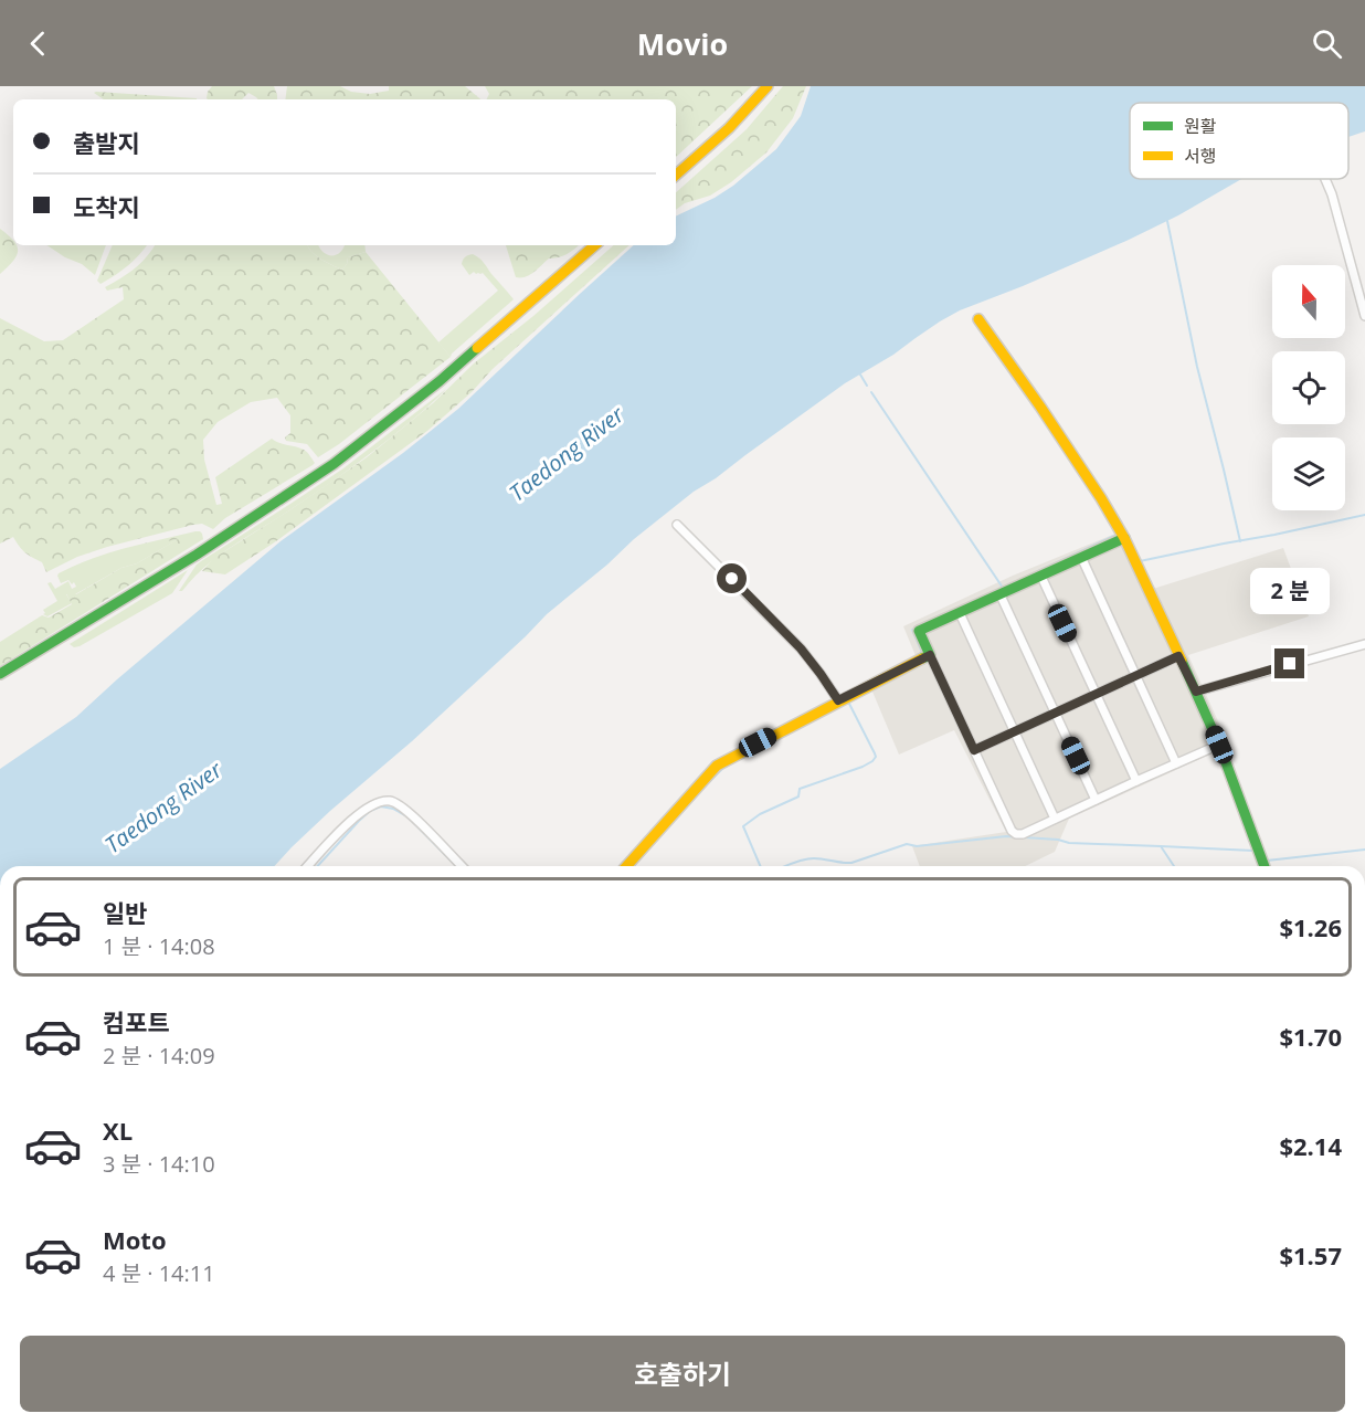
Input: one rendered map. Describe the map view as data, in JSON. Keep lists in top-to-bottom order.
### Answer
{
  "water": ["Taedong River"],
  "legend": ["원활", "서행"],
  "north": "top",
  "page": {
    "header": "Movio",
    "banner": ["출발지", "도착지"],
    "bubble": "2 분",
    "list": [
      {
        "name": "일반",
        "note": "1 분 · 14:08",
        "value": "$1.26"
      },
      {
        "name": "컴포트",
        "note": "2 분 · 14:09",
        "value": "$1.70"
      },
      {
        "name": "XL",
        "note": "3 분 · 14:10",
        "value": "$2.14"
      },
      {
        "name": "Moto",
        "note": "4 분 · 14:11",
        "value": "$1.57"
      }
    ],
    "buttons": "호출하기"
  }
}
